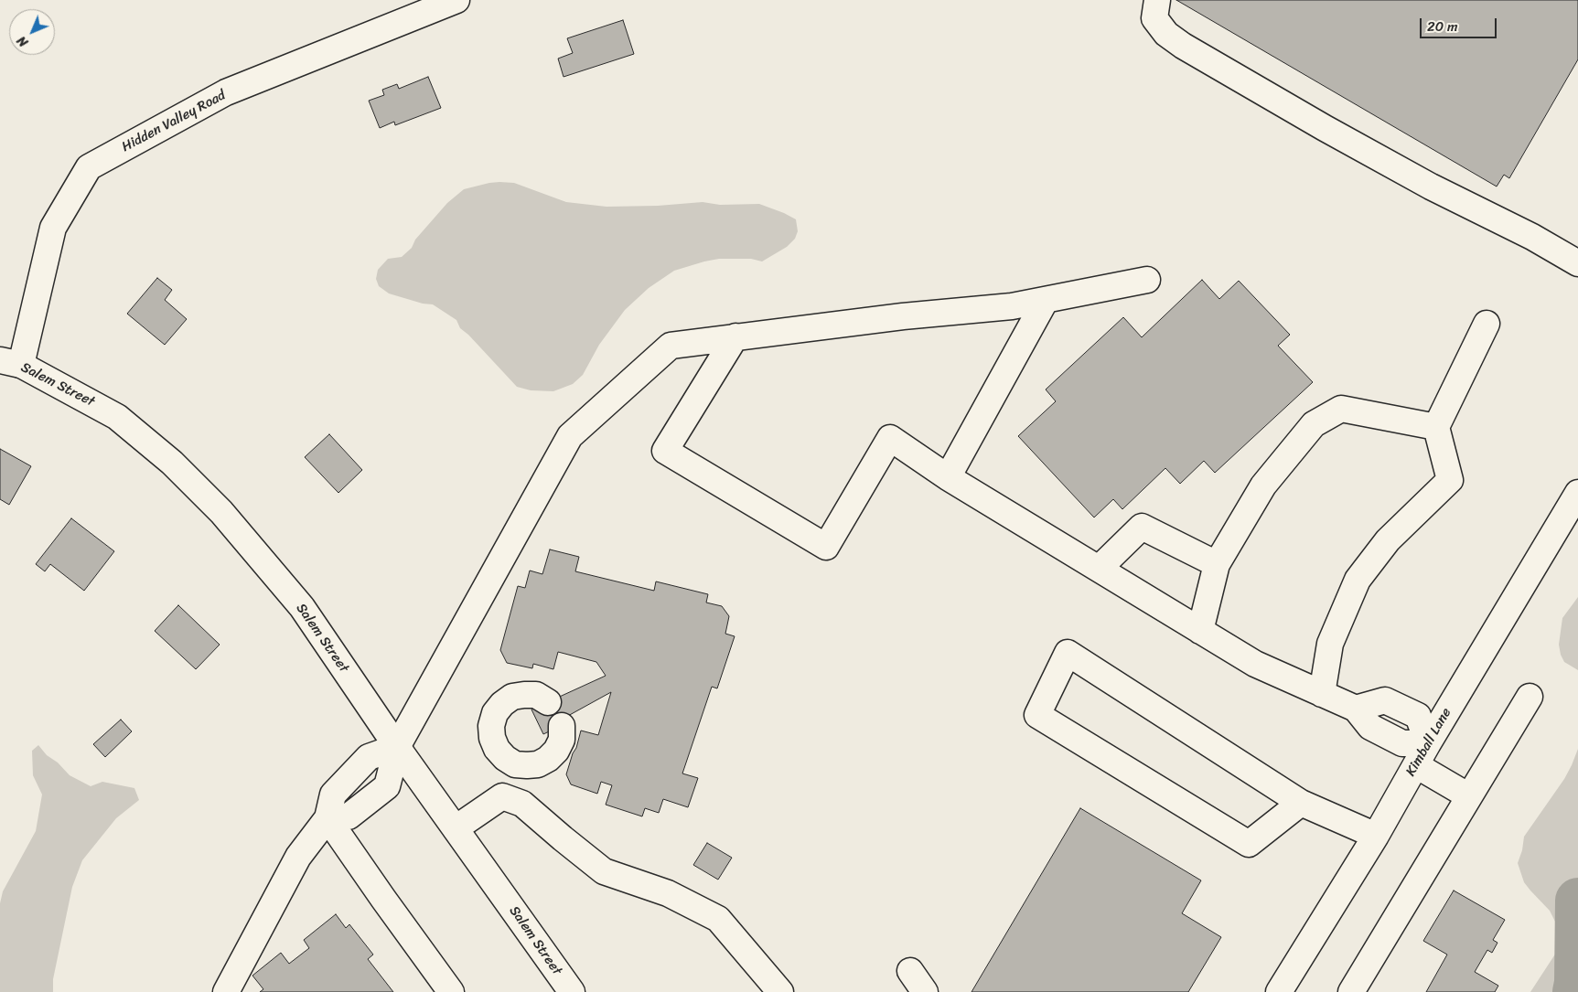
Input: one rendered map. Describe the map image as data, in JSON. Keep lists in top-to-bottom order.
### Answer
{
  "streets": {
    "street": ["Hidden Valley Road", "Salem Street", "Kimball Lane"]
  },
  "crossings": [
    ["Hidden Valley Road", "Salem Street"]
  ],
  "scale_bar": "20 m",
  "north": "bottom left"
}
